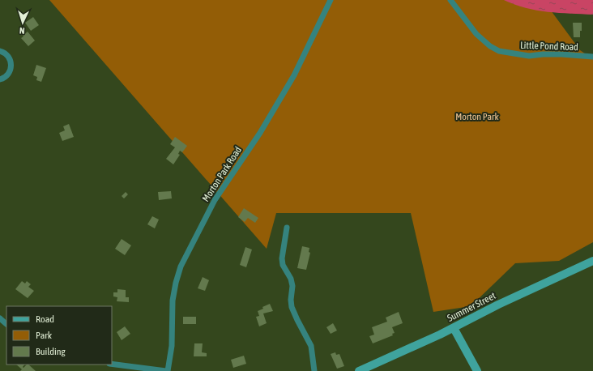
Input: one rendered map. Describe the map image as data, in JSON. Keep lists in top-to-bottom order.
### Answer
{
  "streets": {
    "main road": ["Summer Street"],
    "street": ["Little Pond Road", "Morton Park Road"]
  },
  "parks": ["Morton Park"],
  "legend": ["Road", "Park", "Building"],
  "north": "bottom"
}
